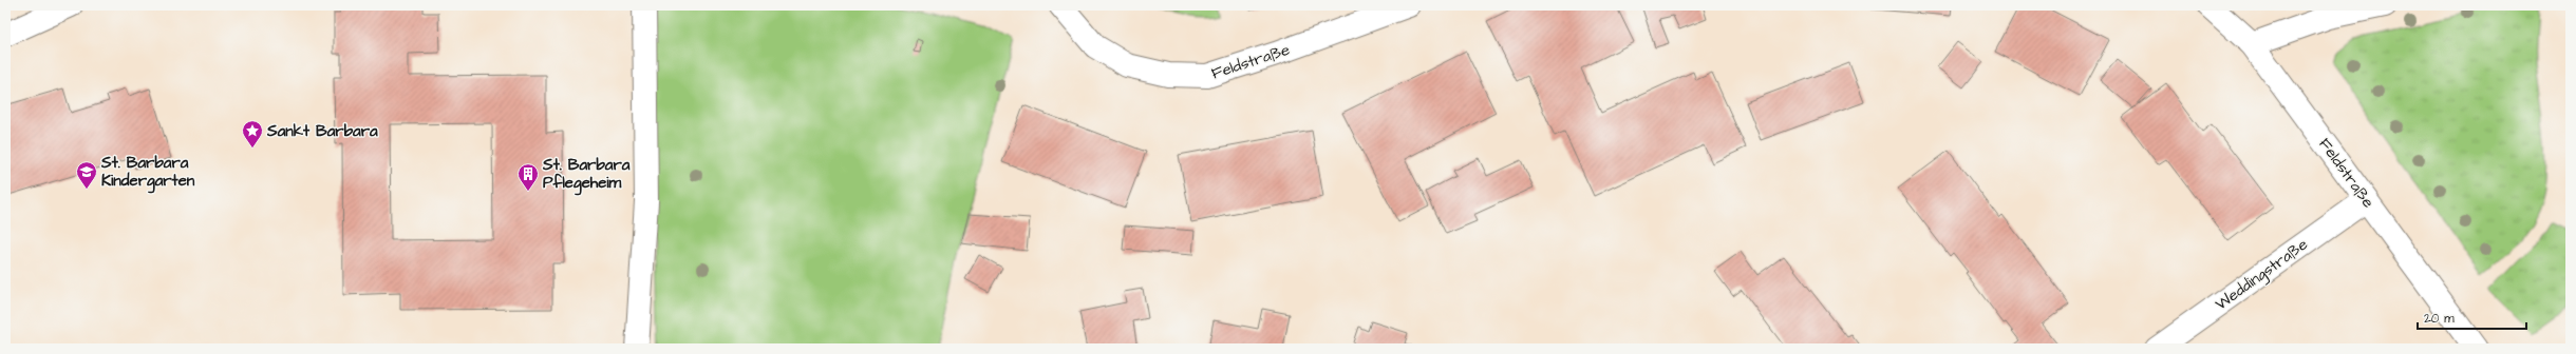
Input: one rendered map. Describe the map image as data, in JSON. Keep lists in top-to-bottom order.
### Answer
{
  "streets": {
    "main road": ["Feldstraße", "Weddingstraße"]
  },
  "crossings": [
    ["Feldstraße", "Weddingstraße"]
  ],
  "places": {
    "place": ["Sankt Barbara"],
    "school or university": ["St. Barbara Kindergarten"],
    "building": ["St. Barbara Pflegeheim"]
  },
  "scale_bar": "20 m"
}
